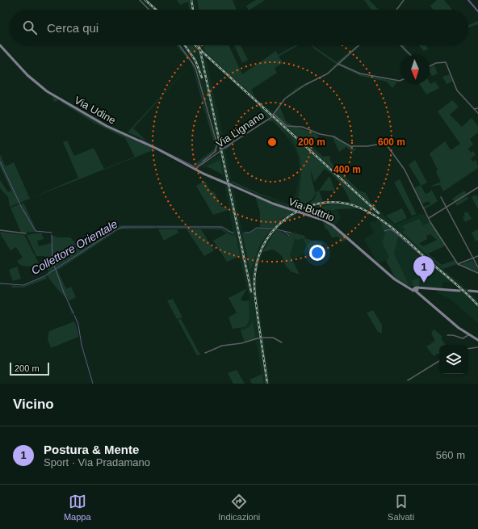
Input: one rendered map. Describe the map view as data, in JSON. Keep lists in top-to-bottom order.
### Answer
{
  "streets": {
    "street": ["Via Udine", "Via Lignano", "Via Buttrio"]
  },
  "crossings": [
    ["Via Udine", "Via Lignano"],
    ["Via Udine", "Via Buttrio"],
    ["Via Lignano", "Via Buttrio"]
  ],
  "water": ["Collettore Orientale"],
  "scale_bar": "200 m",
  "north": "bottom",
  "page": {
    "search": "Cerca qui",
    "pins": "1",
    "scale": "200 m",
    "heading": "Vicino",
    "list": [
      {
        "mark": "1",
        "name": "Postura & Mente",
        "note": "Sport · Via Pradamano",
        "value": "560 m"
      }
    ],
    "nav": ["Mappa", "Indicazioni", "Salvati"]
  },
  "rings": ["200 m", "600 m", "400 m"]
}
